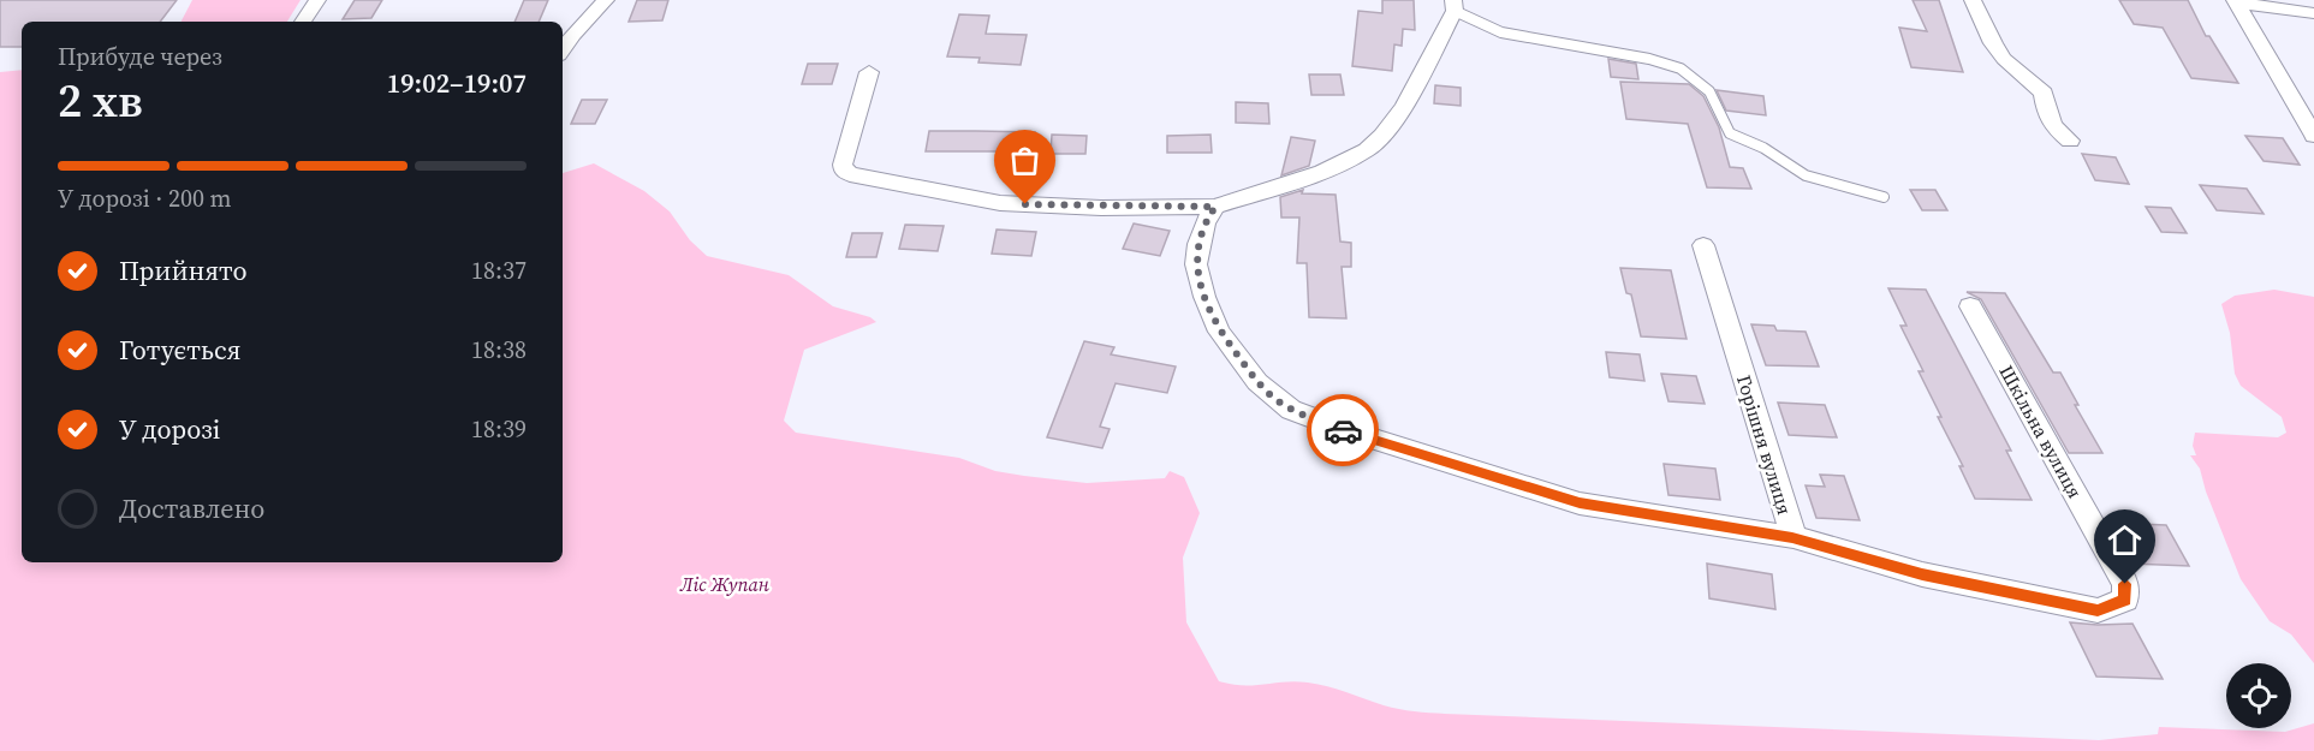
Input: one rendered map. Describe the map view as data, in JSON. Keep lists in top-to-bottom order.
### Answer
{
  "streets": {
    "street": ["Шкільна вулиця", "Горішня вулиця"]
  },
  "crossings": [
    ["Шкільна вулиця", "Горішня вулиця"]
  ],
  "parks": ["Ліс Жупан"],
  "page": {
    "heading": ["2 хв", "Прибуде через", "19:02–19:07"],
    "bar": "У дорозі · 200 m",
    "list": [
      ["Прийнято", "18:37"],
      ["Готується", "18:38"],
      ["У дорозі", "18:39"],
      "Доставлено"
    ]
  }
}
